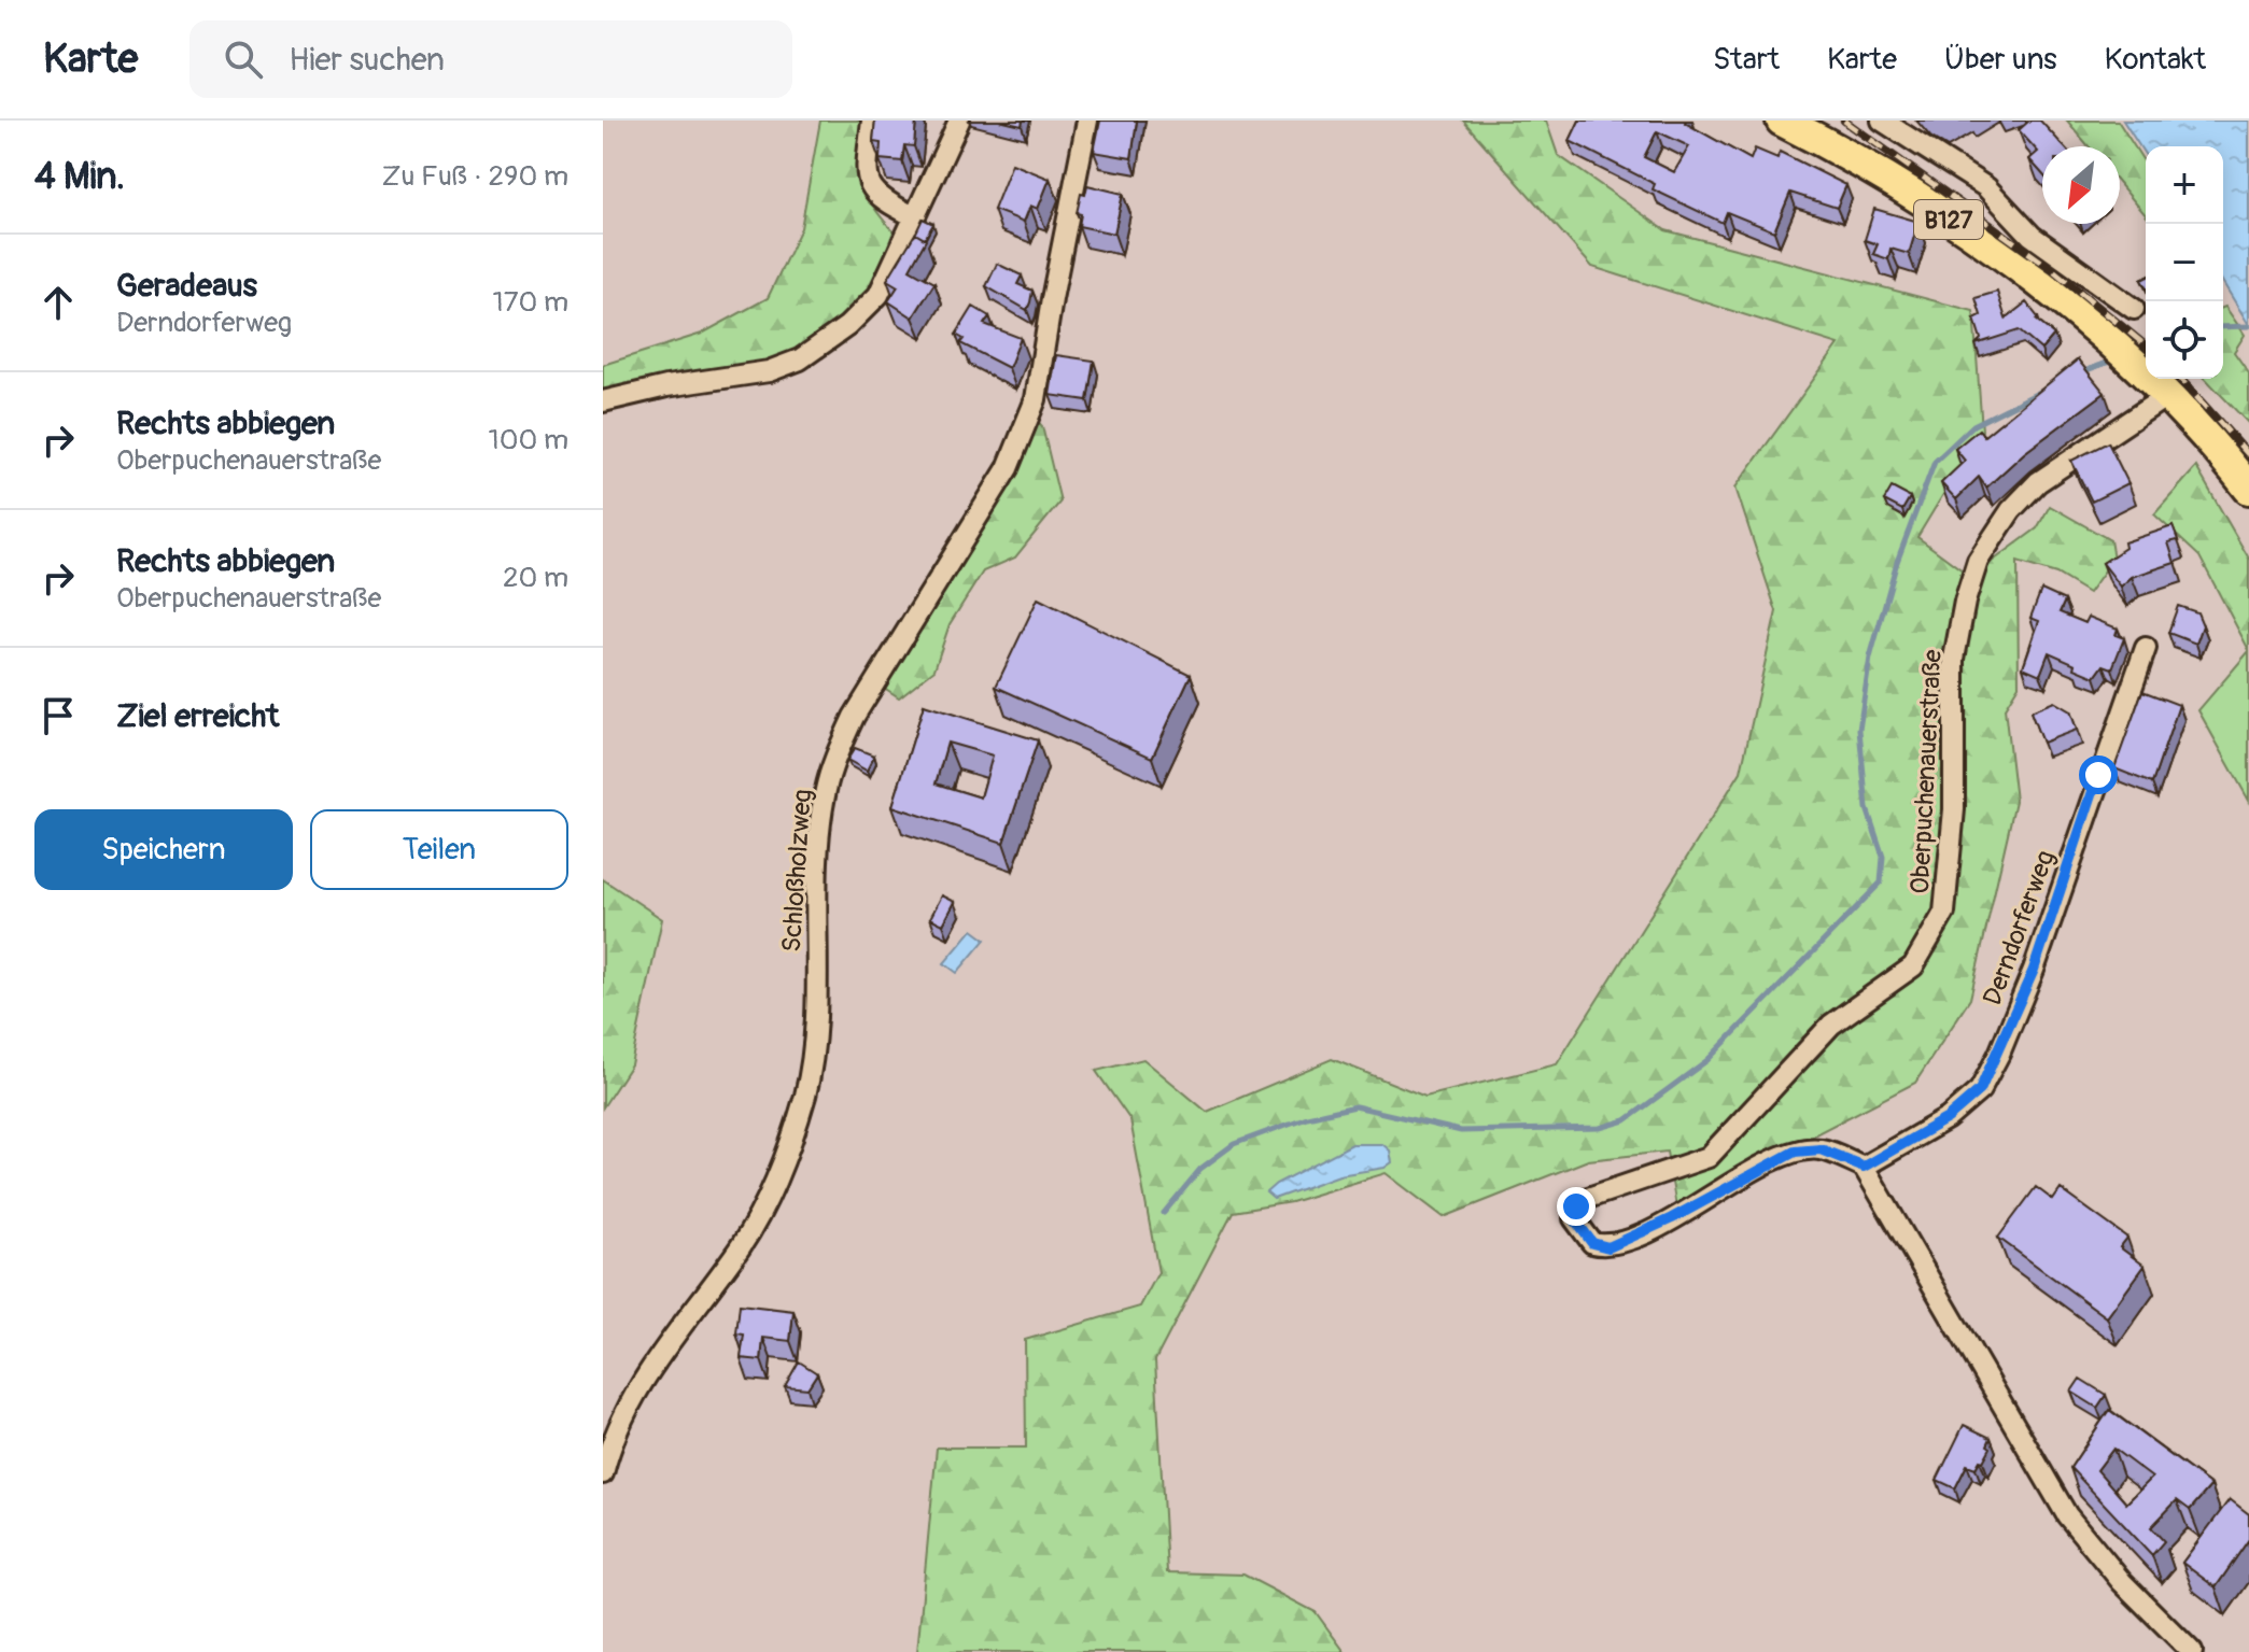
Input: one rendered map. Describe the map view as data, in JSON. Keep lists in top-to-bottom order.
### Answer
{
  "streets": {
    "main road": ["B127"],
    "street": ["Oberpuchenauerstraße", "Schloßholzweg", "Derndorferweg"]
  },
  "crossings": [
    ["B127", "Oberpuchenauerstraße"],
    ["Oberpuchenauerstraße", "Derndorferweg"]
  ],
  "north": "bottom left",
  "page": {
    "header": "Karte",
    "search": "Hier suchen",
    "nav": [
      "Start",
      "Karte",
      "Über uns",
      "Kontakt"
    ],
    "heading": ["4 Min.", "Zu Fuß · 290 m"],
    "map_buttons": ["+", "−"],
    "list": [
      ["Geradeaus", "Derndorferweg", "170 m"],
      ["Rechts abbiegen", "Oberpuchenauerstraße", "100 m"],
      ["Rechts abbiegen", "Oberpuchenauerstraße", "20 m"],
      "Ziel erreicht"
    ],
    "buttons": ["Speichern", "Teilen"]
  }
}
